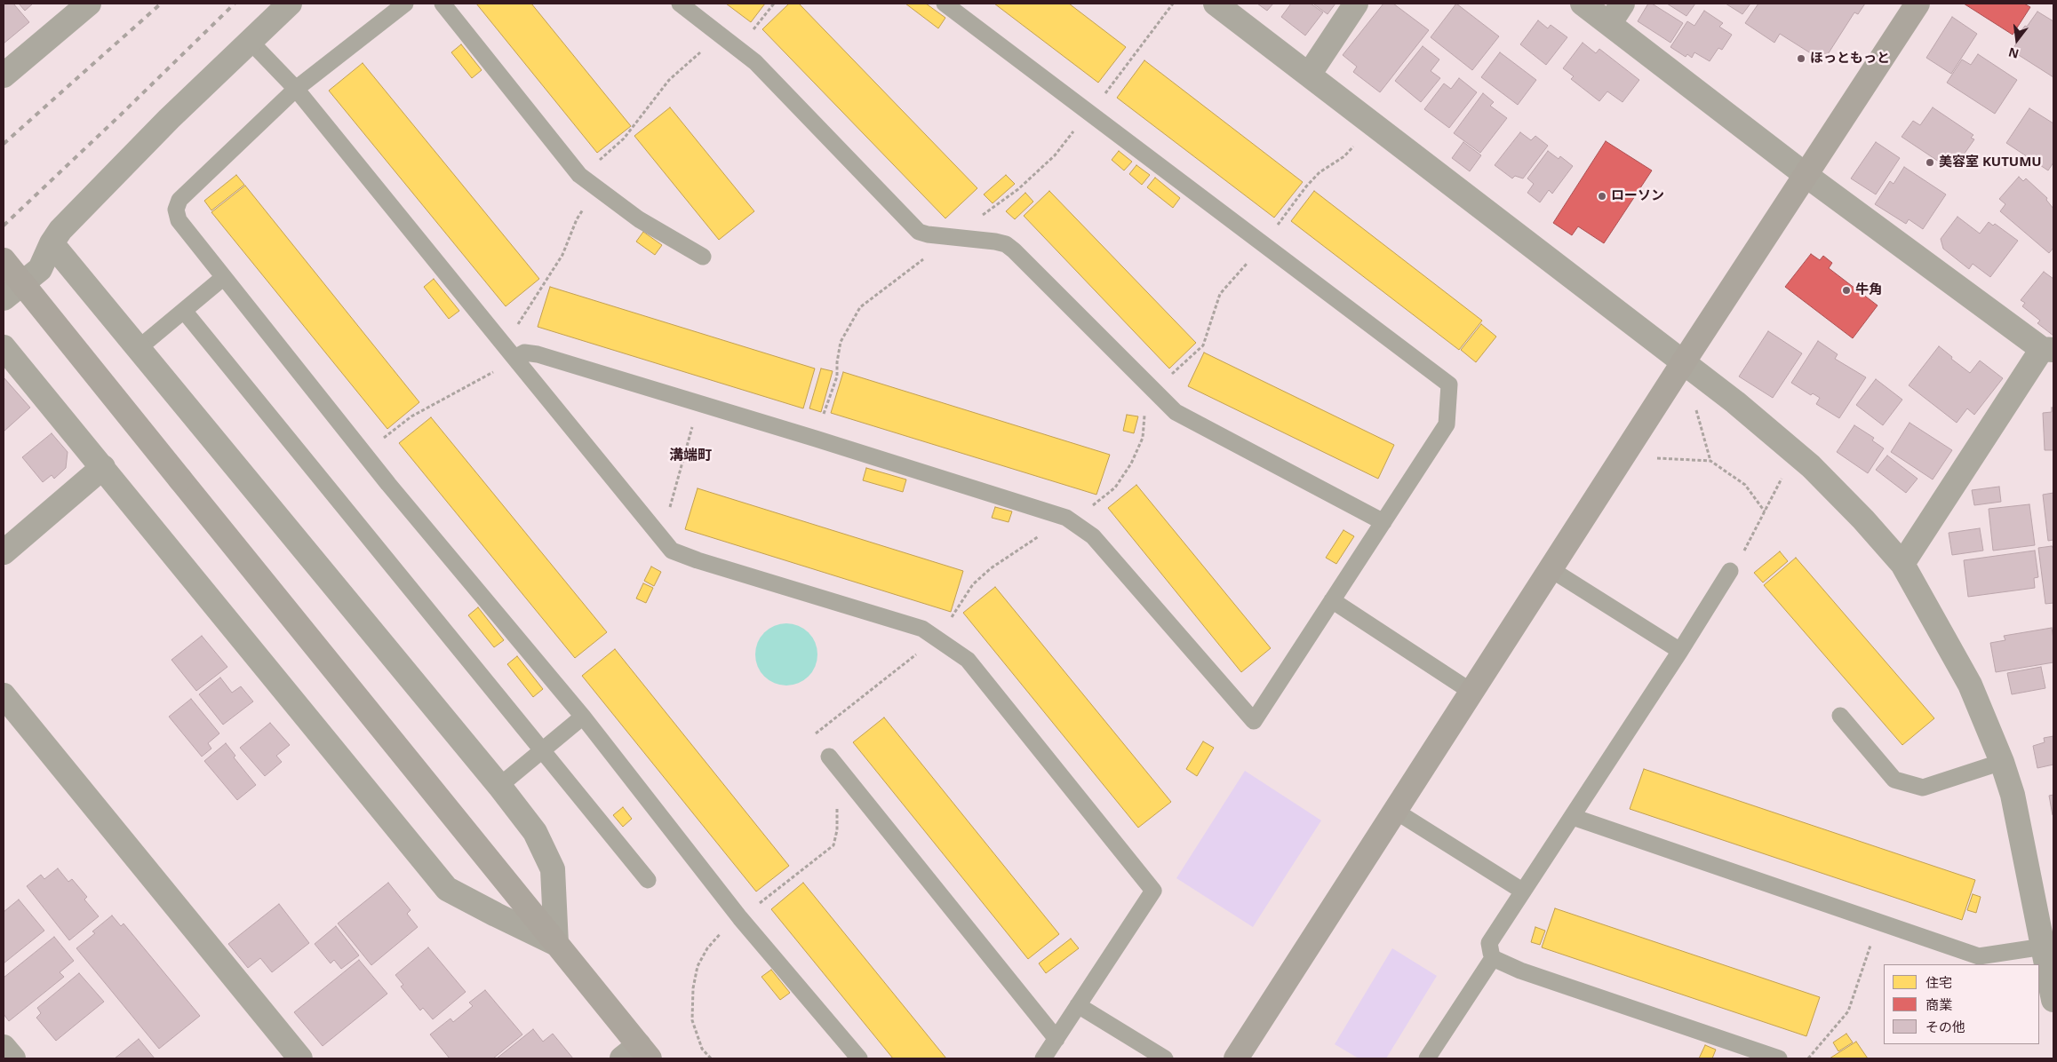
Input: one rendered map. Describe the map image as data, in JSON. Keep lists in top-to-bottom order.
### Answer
{
  "districts": ["溝端町"],
  "places": [
    "ほっともっと",
    "美容室 KUTUMU",
    "ローソン",
    "牛角"
  ],
  "legend": ["住宅", "商業", "その他"],
  "north": "bottom"
}
